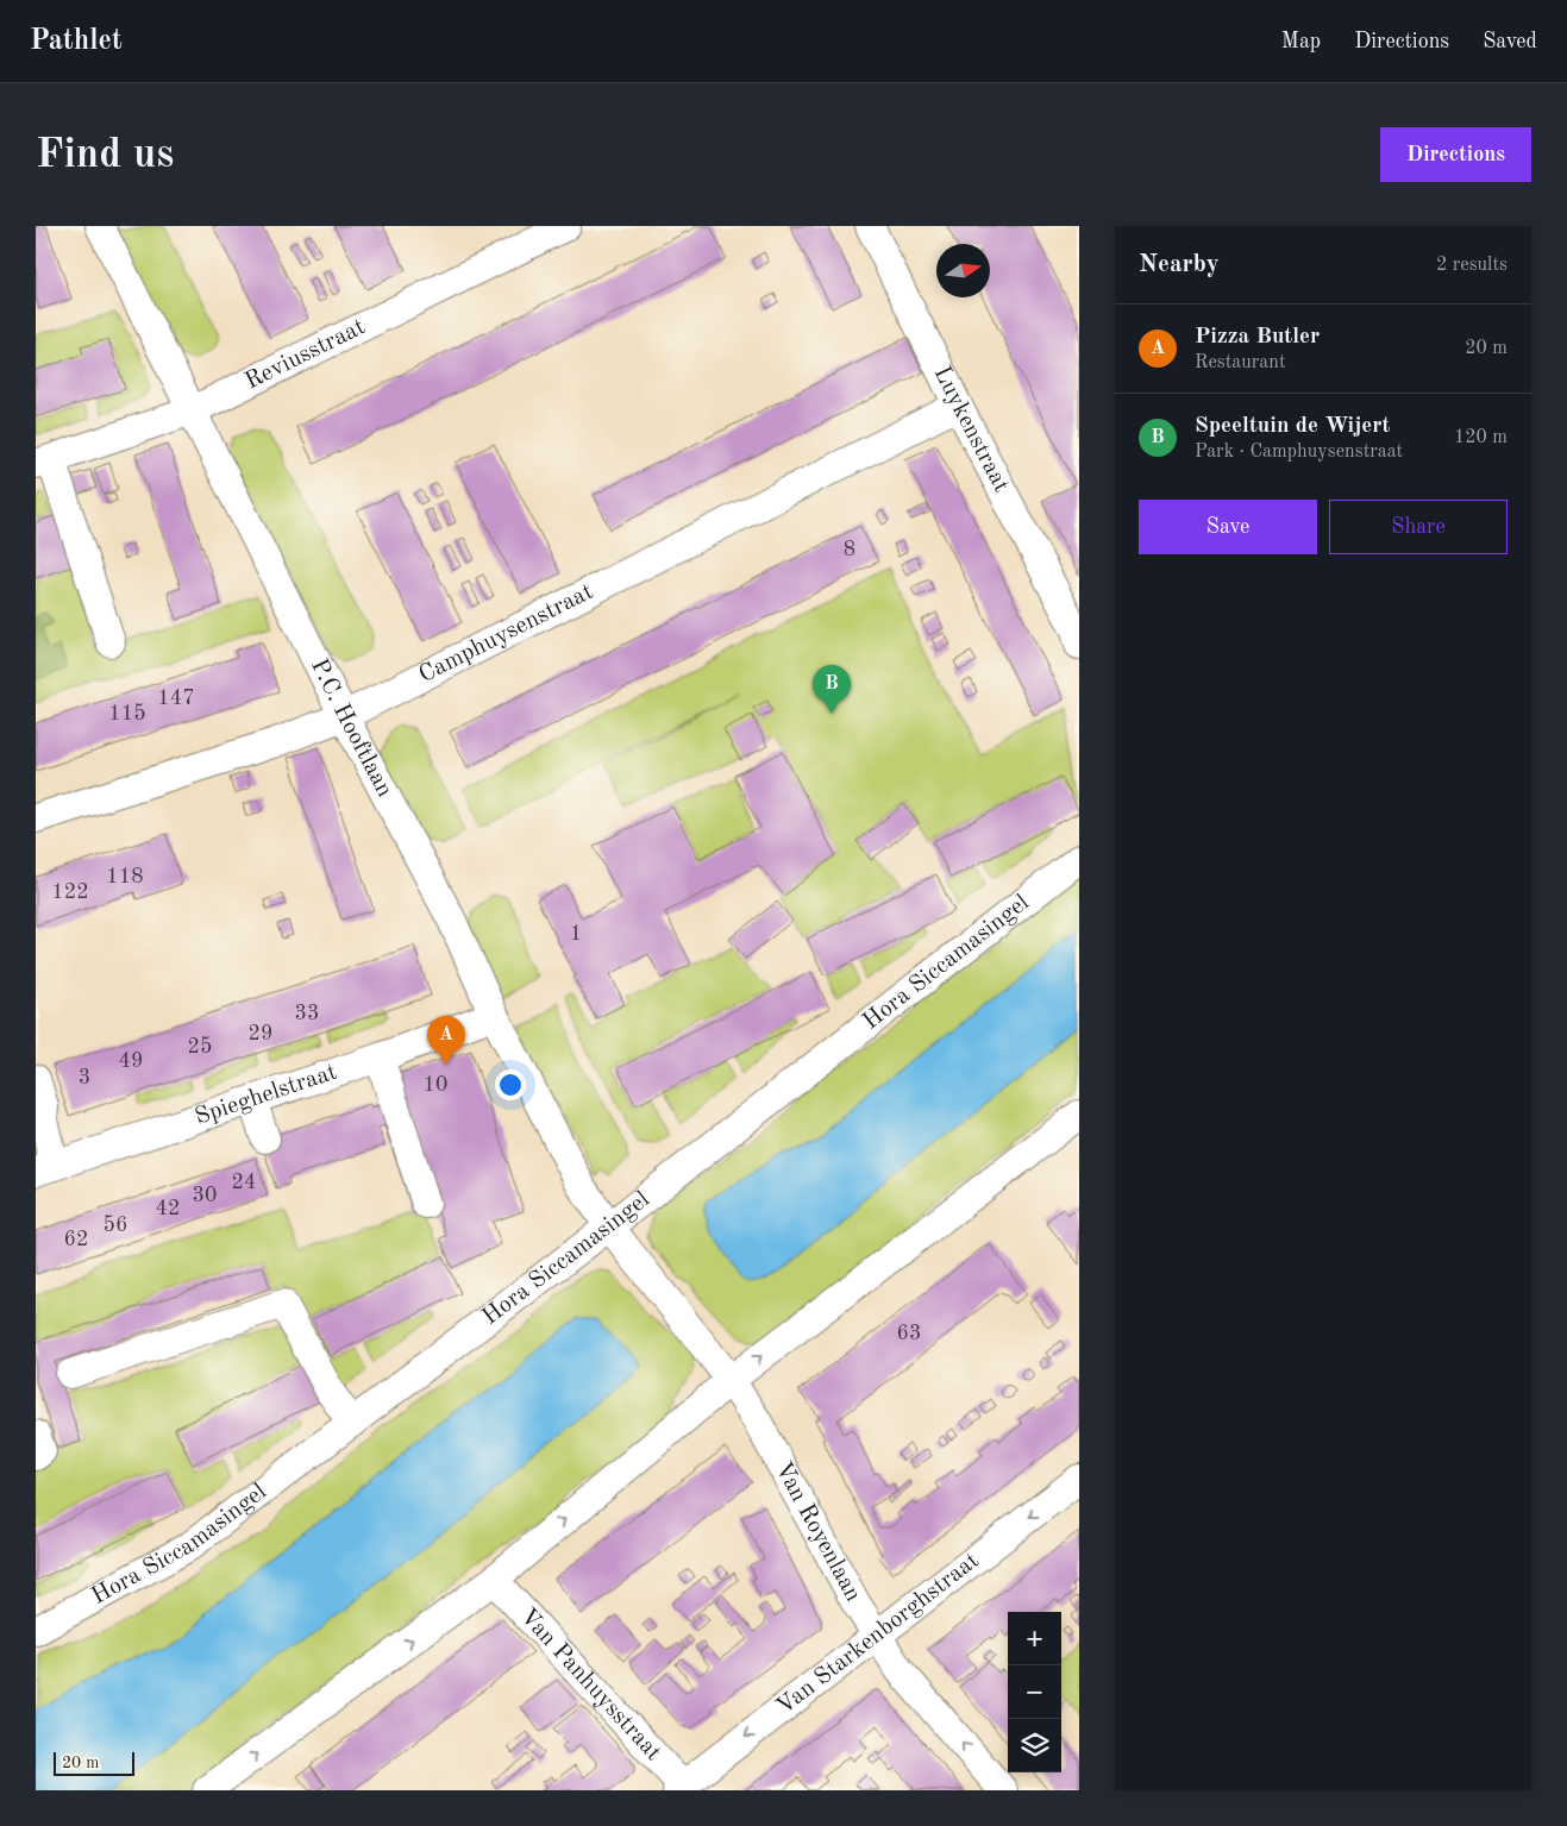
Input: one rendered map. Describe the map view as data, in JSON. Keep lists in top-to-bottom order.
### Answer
{
  "streets": {
    "street": [
      "Reviusstraat",
      "Luykenstraat",
      "Camphuysenstraat",
      "P.C. Hooftlaan",
      "Hora Siccamasingel",
      "Spieghelstraat",
      "Van Royenlaan",
      "Van Starkenborghstraat",
      "Van Panhuysstraat"
    ]
  },
  "crossings": [
    ["Reviusstraat", "P.C. Hooftlaan"],
    ["Luykenstraat", "Camphuysenstraat"],
    ["Camphuysenstraat", "P.C. Hooftlaan"],
    ["P.C. Hooftlaan", "Hora Siccamasingel"],
    ["P.C. Hooftlaan", "Spieghelstraat"],
    ["P.C. Hooftlaan", "Van Royenlaan"],
    ["Hora Siccamasingel", "Van Royenlaan"],
    ["Van Royenlaan", "Van Starkenborghstraat"],
    ["Van Starkenborghstraat", "Van Panhuysstraat"]
  ],
  "one_way": ["Van Starkenborghstraat"],
  "house_numbers": [
    "8",
    "147",
    "115",
    "118",
    "122",
    "1",
    "33",
    "29",
    "25",
    "49",
    "3",
    "10",
    "24",
    "30",
    "42",
    "56",
    "62",
    "63"
  ],
  "scale_bar": "20 m",
  "north": "right",
  "page": {
    "header": "Pathlet",
    "nav": ["Map", "Directions", "Saved"],
    "buttons": [
      "Directions",
      ["Save", "Share"]
    ],
    "title": "Find us",
    "heading": ["Nearby", "2 results"],
    "list": [
      {
        "mark": "A",
        "name": "Pizza Butler",
        "note": "Restaurant",
        "value": "20 m"
      },
      {
        "mark": "B",
        "name": "Speeltuin de Wijert",
        "note": "Park · Camphuysenstraat",
        "value": "120 m"
      }
    ],
    "pins": ["B", "A"],
    "map_buttons": ["+", "−"],
    "scale": "20 m"
  }
}
